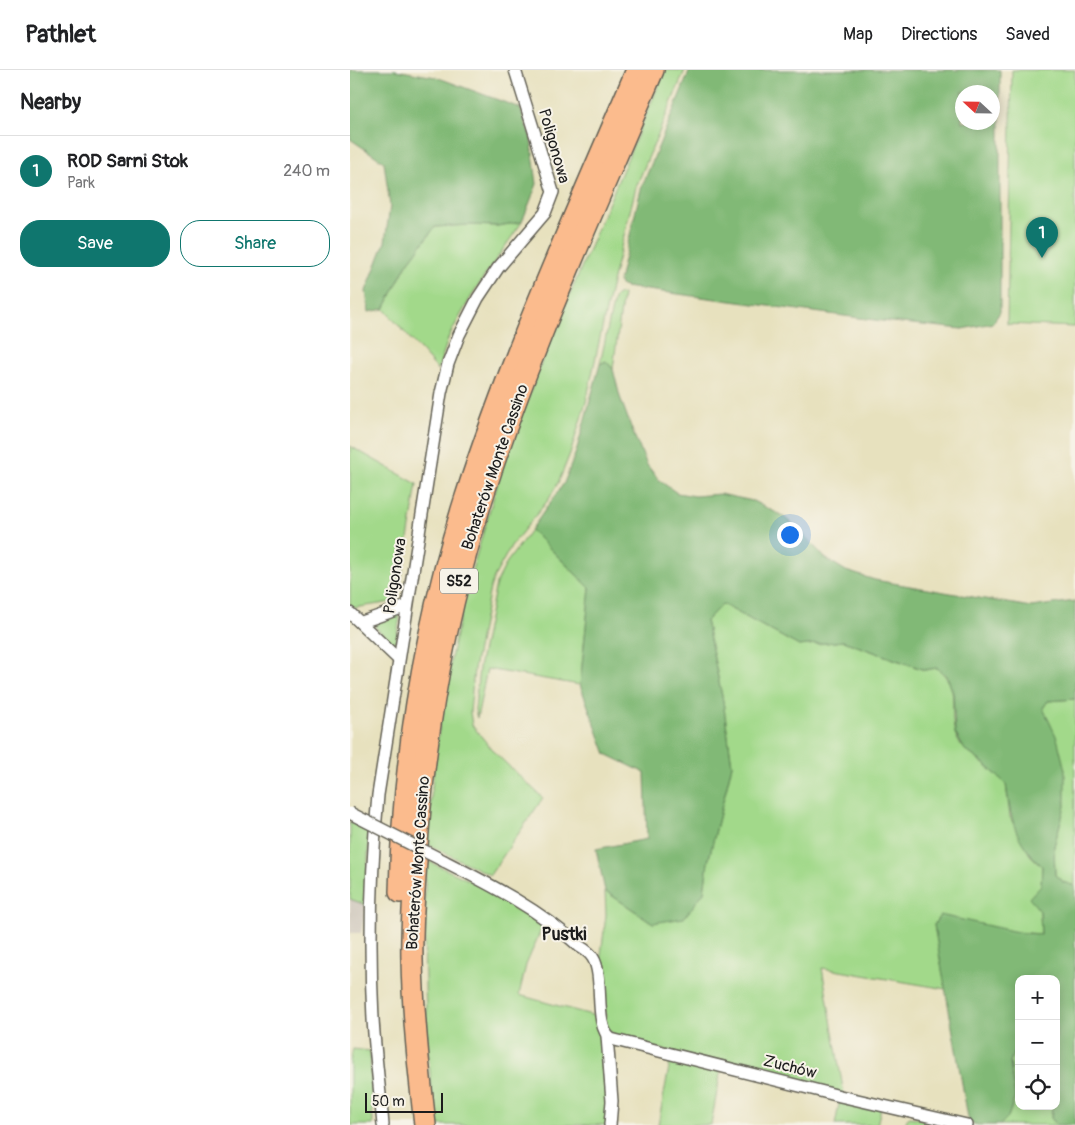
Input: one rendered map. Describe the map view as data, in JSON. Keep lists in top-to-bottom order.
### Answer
{
  "streets": {
    "highway": ["Bohaterów Monte Cassino", "S52"],
    "street": ["Poligonowa", "Zuchów"]
  },
  "districts": ["Pustki"],
  "scale_bar": "50 m",
  "north": "left",
  "page": {
    "header": "Pathlet",
    "nav": ["Map", "Directions", "Saved"],
    "heading": "Nearby",
    "list": [
      {
        "mark": "1",
        "name": "ROD Sarni Stok",
        "note": "Park",
        "value": "240 m"
      }
    ],
    "buttons": ["Save", "Share"],
    "pins": "1",
    "map_buttons": ["+", "−"],
    "scale": "50 m"
  }
}
